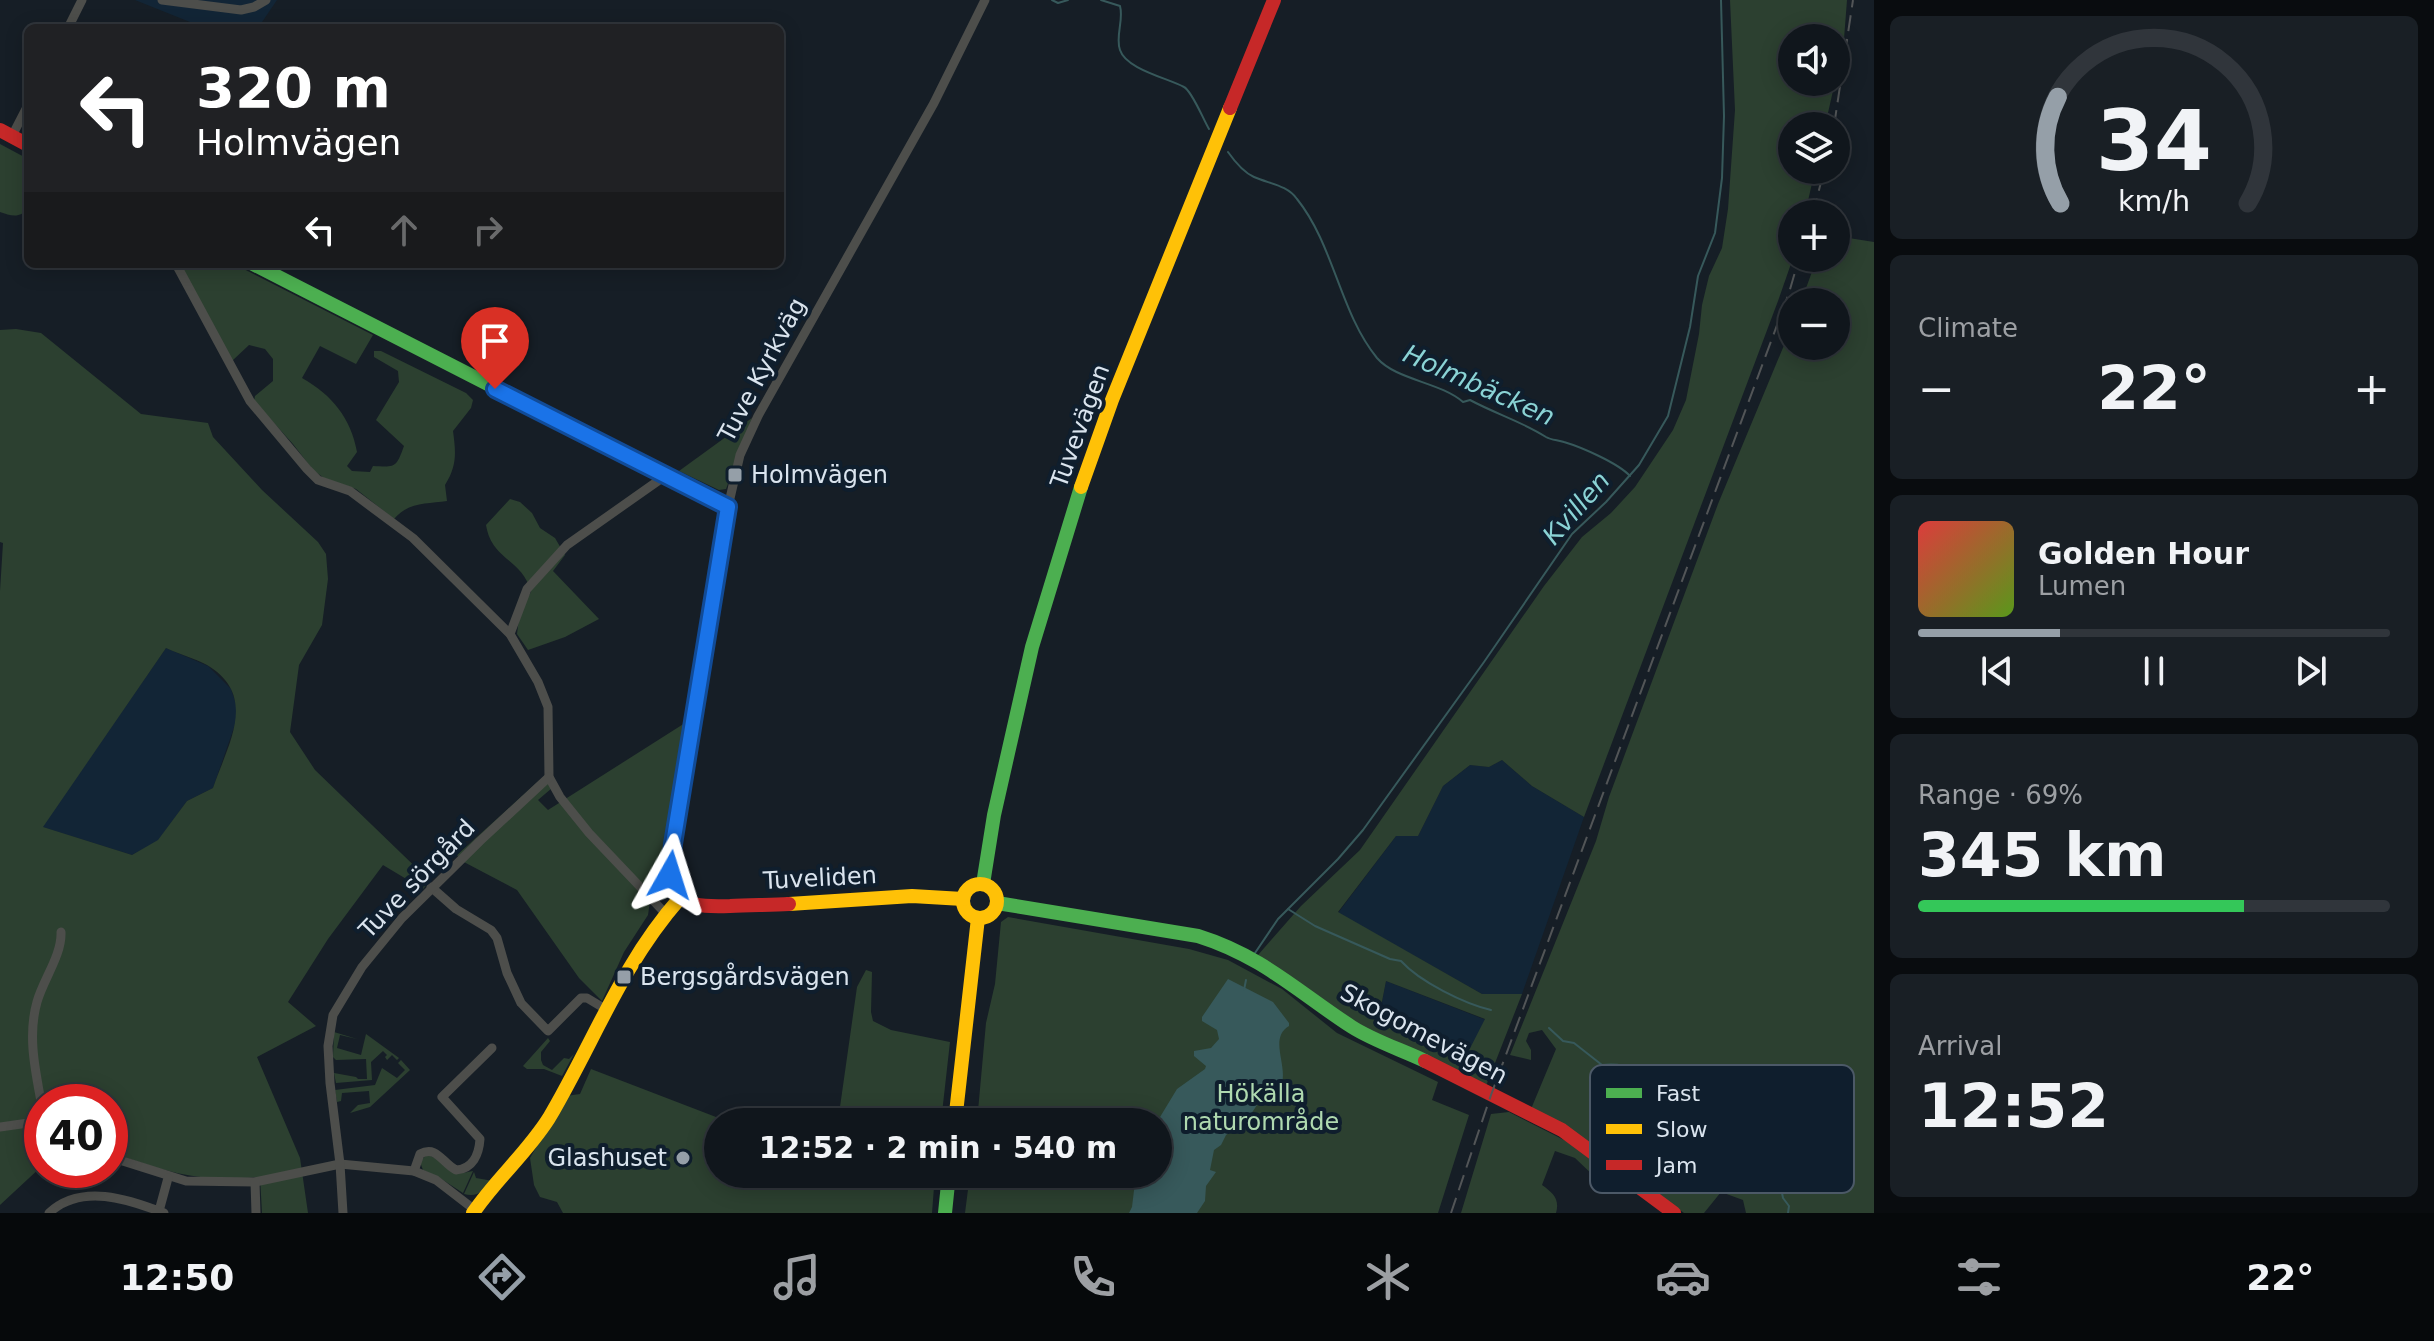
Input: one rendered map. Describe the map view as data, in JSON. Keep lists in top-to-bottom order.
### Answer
{
  "streets": {
    "street": [
      "Tuve Kyrkväg",
      "Tuvevägen",
      "Tuveliden",
      "Tuve sörgård",
      "Skogomevägen"
    ]
  },
  "crossings": [
    ["Tuve Kyrkväg", "Tuveliden"],
    ["Tuvevägen", "Tuveliden"],
    ["Tuvevägen", "Skogomevägen"],
    ["Tuveliden", "Skogomevägen"]
  ],
  "water": ["Holmbäcken", "Kvillen"],
  "parks": ["Hökälla naturområde"],
  "places": {
    "transit": ["Holmvägen", "Bergsgårdsvägen"],
    "other": ["Glashuset"]
  },
  "legend": ["Fast", "Slow", "Jam"],
  "page": {
    "map_buttons": ["+", "−"],
    "turn": ["320 m", "Holmvägen"],
    "tile": [
      "Climate",
      ["Range · 69%", "345 km"],
      ["Arrival", "12:52"]
    ],
    "heat": ["−", "22°", "+"],
    "song": ["Golden Hour", "Lumen"],
    "limit": "40",
    "trip": "12:52 · 2 min · 540 m",
    "tabs": ["12:50", "22°"],
    "gauge": ["34", "km/h"]
  }
}
